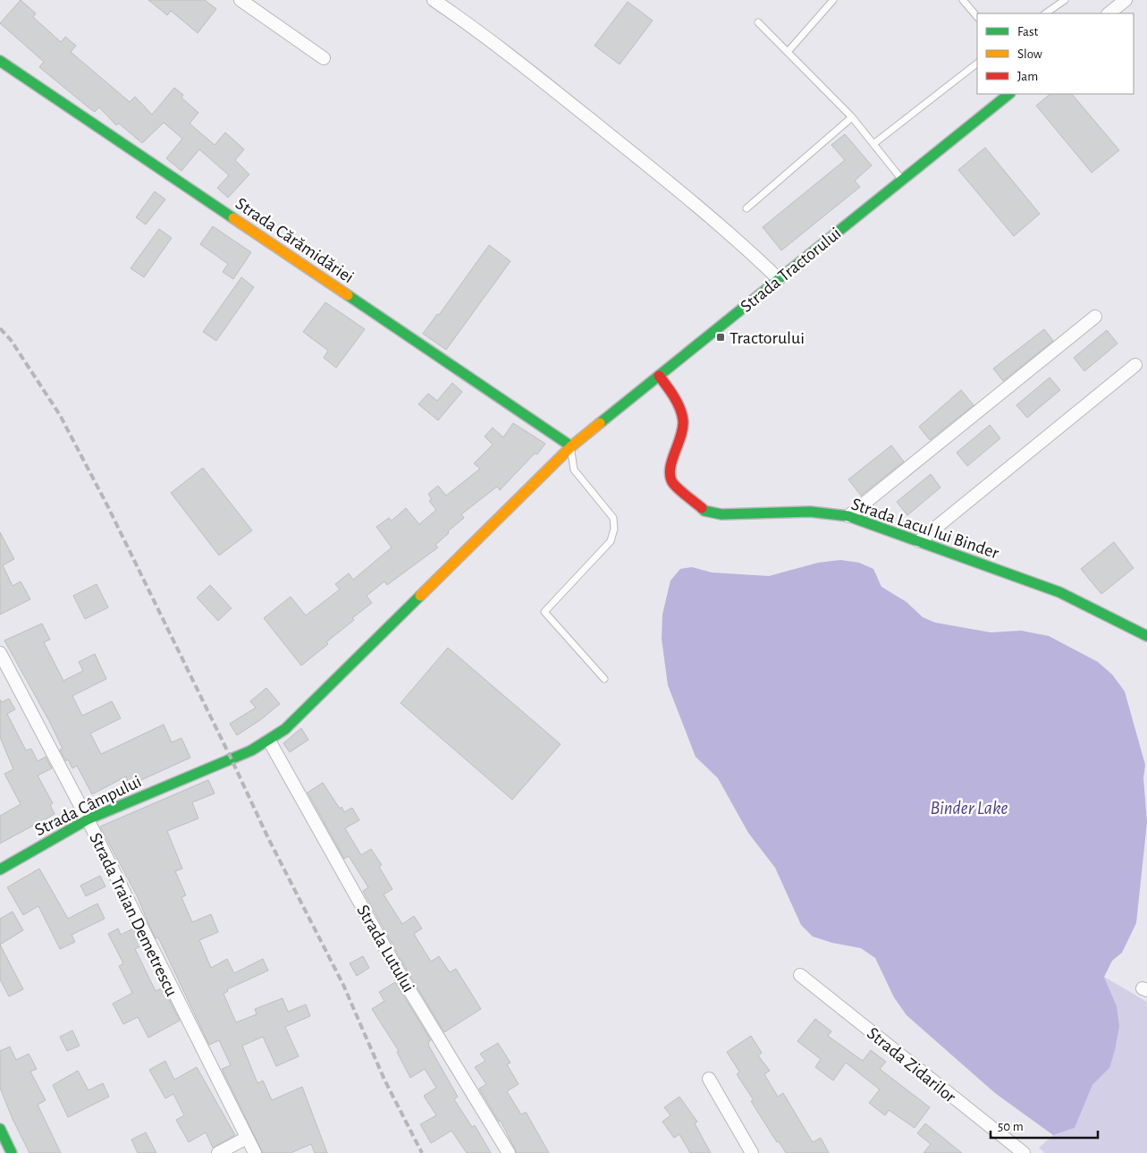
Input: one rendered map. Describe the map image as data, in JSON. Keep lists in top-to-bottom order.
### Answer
{
  "streets": {
    "street": [
      "Strada Cărămidăriei",
      "Strada Tractorului",
      "Strada Lacul lui Binder",
      "Strada Câmpului",
      "Strada Traian Demetrescu",
      "Strada Lutului",
      "Strada Zidarilor"
    ]
  },
  "crossings": [
    ["Strada Cărămidăriei", "Strada Tractorului"],
    ["Strada Tractorului", "Strada Lacul lui Binder"],
    ["Strada Tractorului", "Strada Câmpului"],
    ["Strada Tractorului", "Strada Lutului"],
    ["Strada Câmpului", "Strada Traian Demetrescu"],
    ["Strada Câmpului", "Strada Lutului"]
  ],
  "water": ["Binder Lake"],
  "places": {
    "transit": ["Tractorului"]
  },
  "legend": ["Fast", "Slow", "Jam"],
  "scale_bar": "50 m"
}
